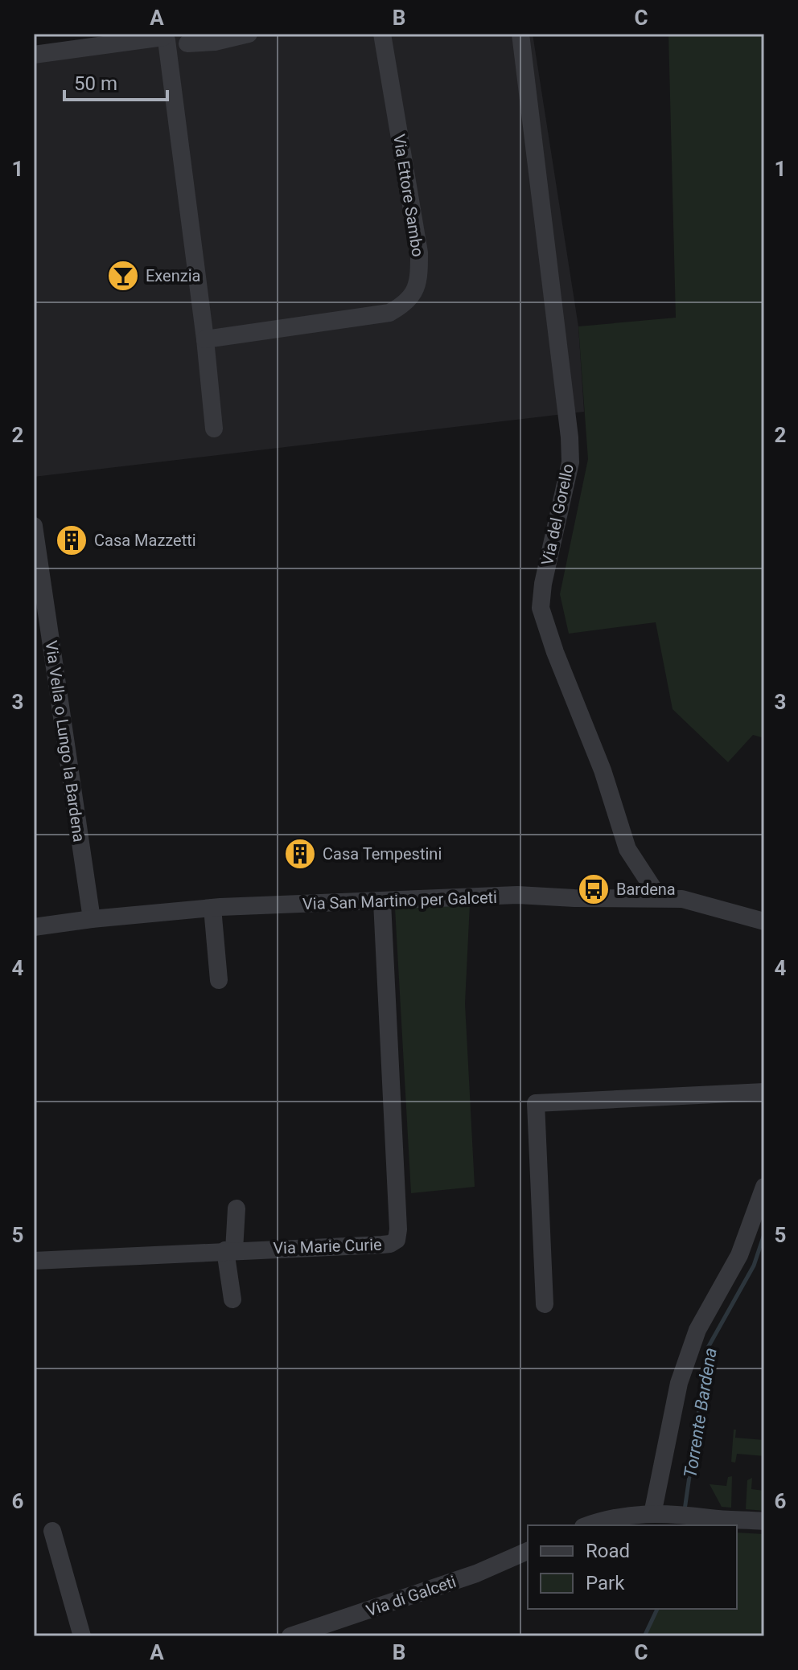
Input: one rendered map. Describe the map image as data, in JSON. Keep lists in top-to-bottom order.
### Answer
{
  "streets": {
    "street": [
      "Via Ettore Sambo",
      "Via del Gorello",
      "Via Vella o Lungo la Bardena",
      "Via San Martino per Galceti",
      "Via Marie Curie",
      "Via di Galceti"
    ]
  },
  "crossings": [
    ["Via del Gorello", "Via San Martino per Galceti"],
    ["Via Vella o Lungo la Bardena", "Via San Martino per Galceti"],
    ["Via San Martino per Galceti", "Via Marie Curie"]
  ],
  "water": ["Torrente Bardena"],
  "places": {
    "bar": ["Exenzia"],
    "building": ["Casa Mazzetti", "Casa Tempestini"],
    "bus stop": ["Bardena"]
  },
  "legend": ["Road", "Park"],
  "scale_bar": "50 m",
  "grid": {
    "columns": ["A", "B", "C"],
    "rows": [
      "1",
      "2",
      "3",
      "4",
      "5",
      "6"
    ]
  }
}
